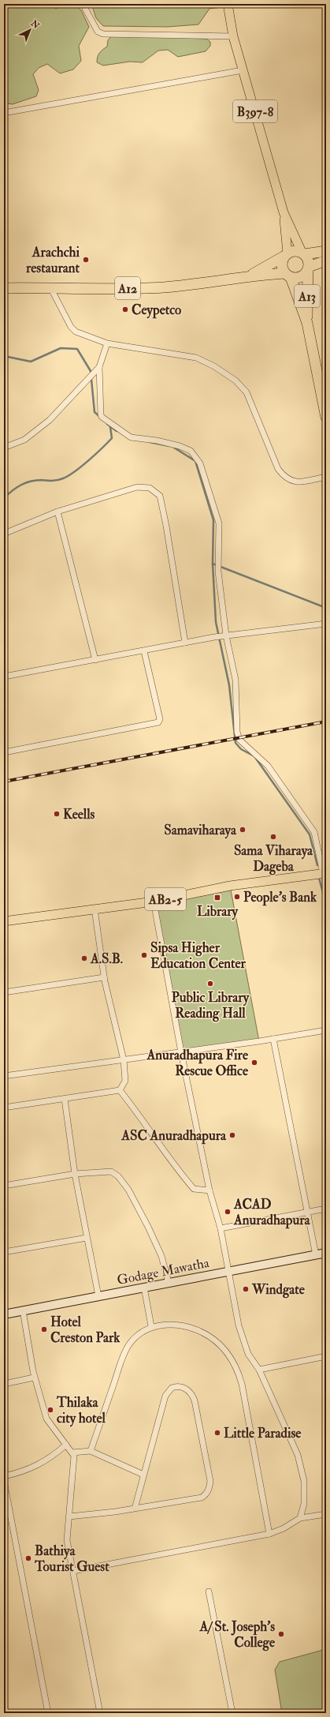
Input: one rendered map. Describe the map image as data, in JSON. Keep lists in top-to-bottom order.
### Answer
{
  "streets": {
    "highway": ["A12", "A13"],
    "main road": ["B397-8", "AB2-5"],
    "street": ["Godage Mawatha"]
  },
  "crossings": [
    ["B397-8", "A12"],
    ["B397-8", "A13"],
    ["A12", "A13"]
  ],
  "places": {
    "other": [
      "Arachchi restaurant",
      "Ceypetco",
      "Keells",
      "Samaviharaya",
      "Sama Viharaya Dageba",
      "People's Bank",
      "Sipsa Higher Education Center",
      "A.S.B.",
      "Public Library Reading Hall",
      "Anuradhapura Fire Rescue Office",
      "ASC Anuradhapura",
      "ACAD Anuradhapura",
      "Windgate",
      "Hotel Creston Park",
      "Thilaka city hotel",
      "Little Paradise",
      "Bathiya Tourist Guest",
      "A/ St. Joseph's College"
    ],
    "transit": ["Library"]
  },
  "north": "top right"
}
